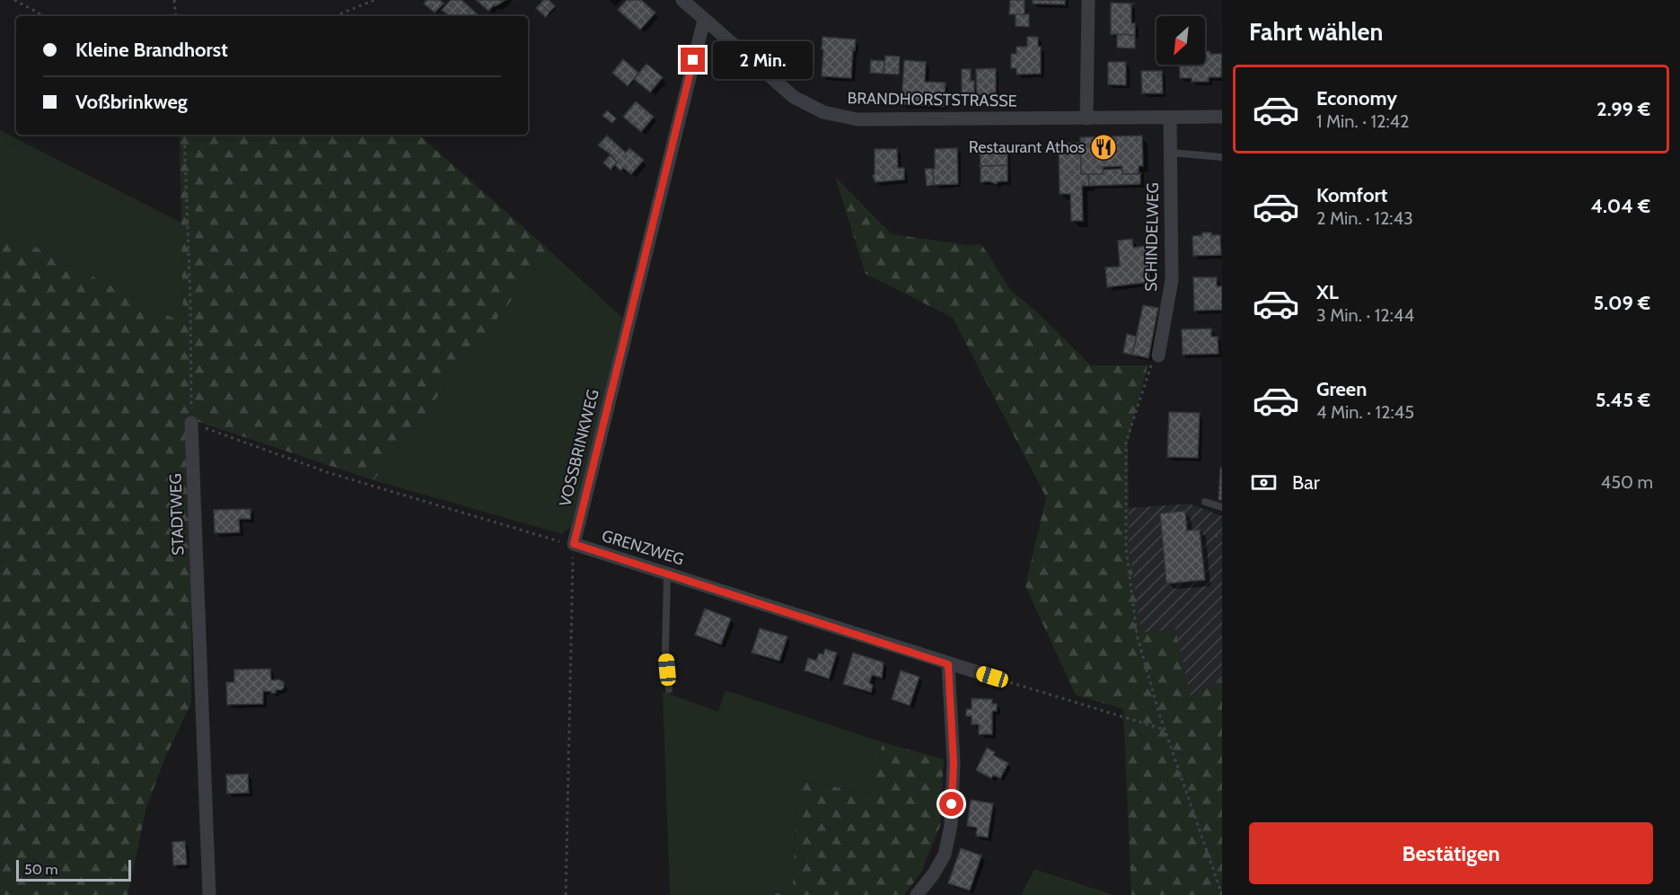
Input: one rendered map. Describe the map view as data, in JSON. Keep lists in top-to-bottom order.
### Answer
{
  "streets": {
    "street": [
      "BRANDHORSTSTRASSE",
      "SCHINDELWEG",
      "VOSSBRINKWEG",
      "STADTWEG",
      "GRENZWEG"
    ]
  },
  "crossings": [
    ["BRANDHORSTSTRASSE", "SCHINDELWEG"],
    ["BRANDHORSTSTRASSE", "VOSSBRINKWEG"],
    ["VOSSBRINKWEG", "GRENZWEG"]
  ],
  "places": {
    "restaurant": ["Restaurant Athos"]
  },
  "scale_bar": "50 m",
  "north": "bottom left",
  "page": {
    "heading": "Fahrt wählen",
    "banner": ["Kleine Brandhorst", "Voßbrinkweg"],
    "bubble": "2 Min.",
    "list": [
      {
        "name": "Economy",
        "note": "1 Min. · 12:42",
        "value": "2.99 €"
      },
      {
        "name": "Komfort",
        "note": "2 Min. · 12:43",
        "value": "4.04 €"
      },
      {
        "name": "XL",
        "note": "3 Min. · 12:44",
        "value": "5.09 €"
      },
      {
        "name": "Green",
        "note": "4 Min. · 12:45",
        "value": "5.45 €"
      }
    ],
    "pay": ["Bar", "450 m"],
    "buttons": "Bestätigen",
    "scale": "50 m"
  }
}
